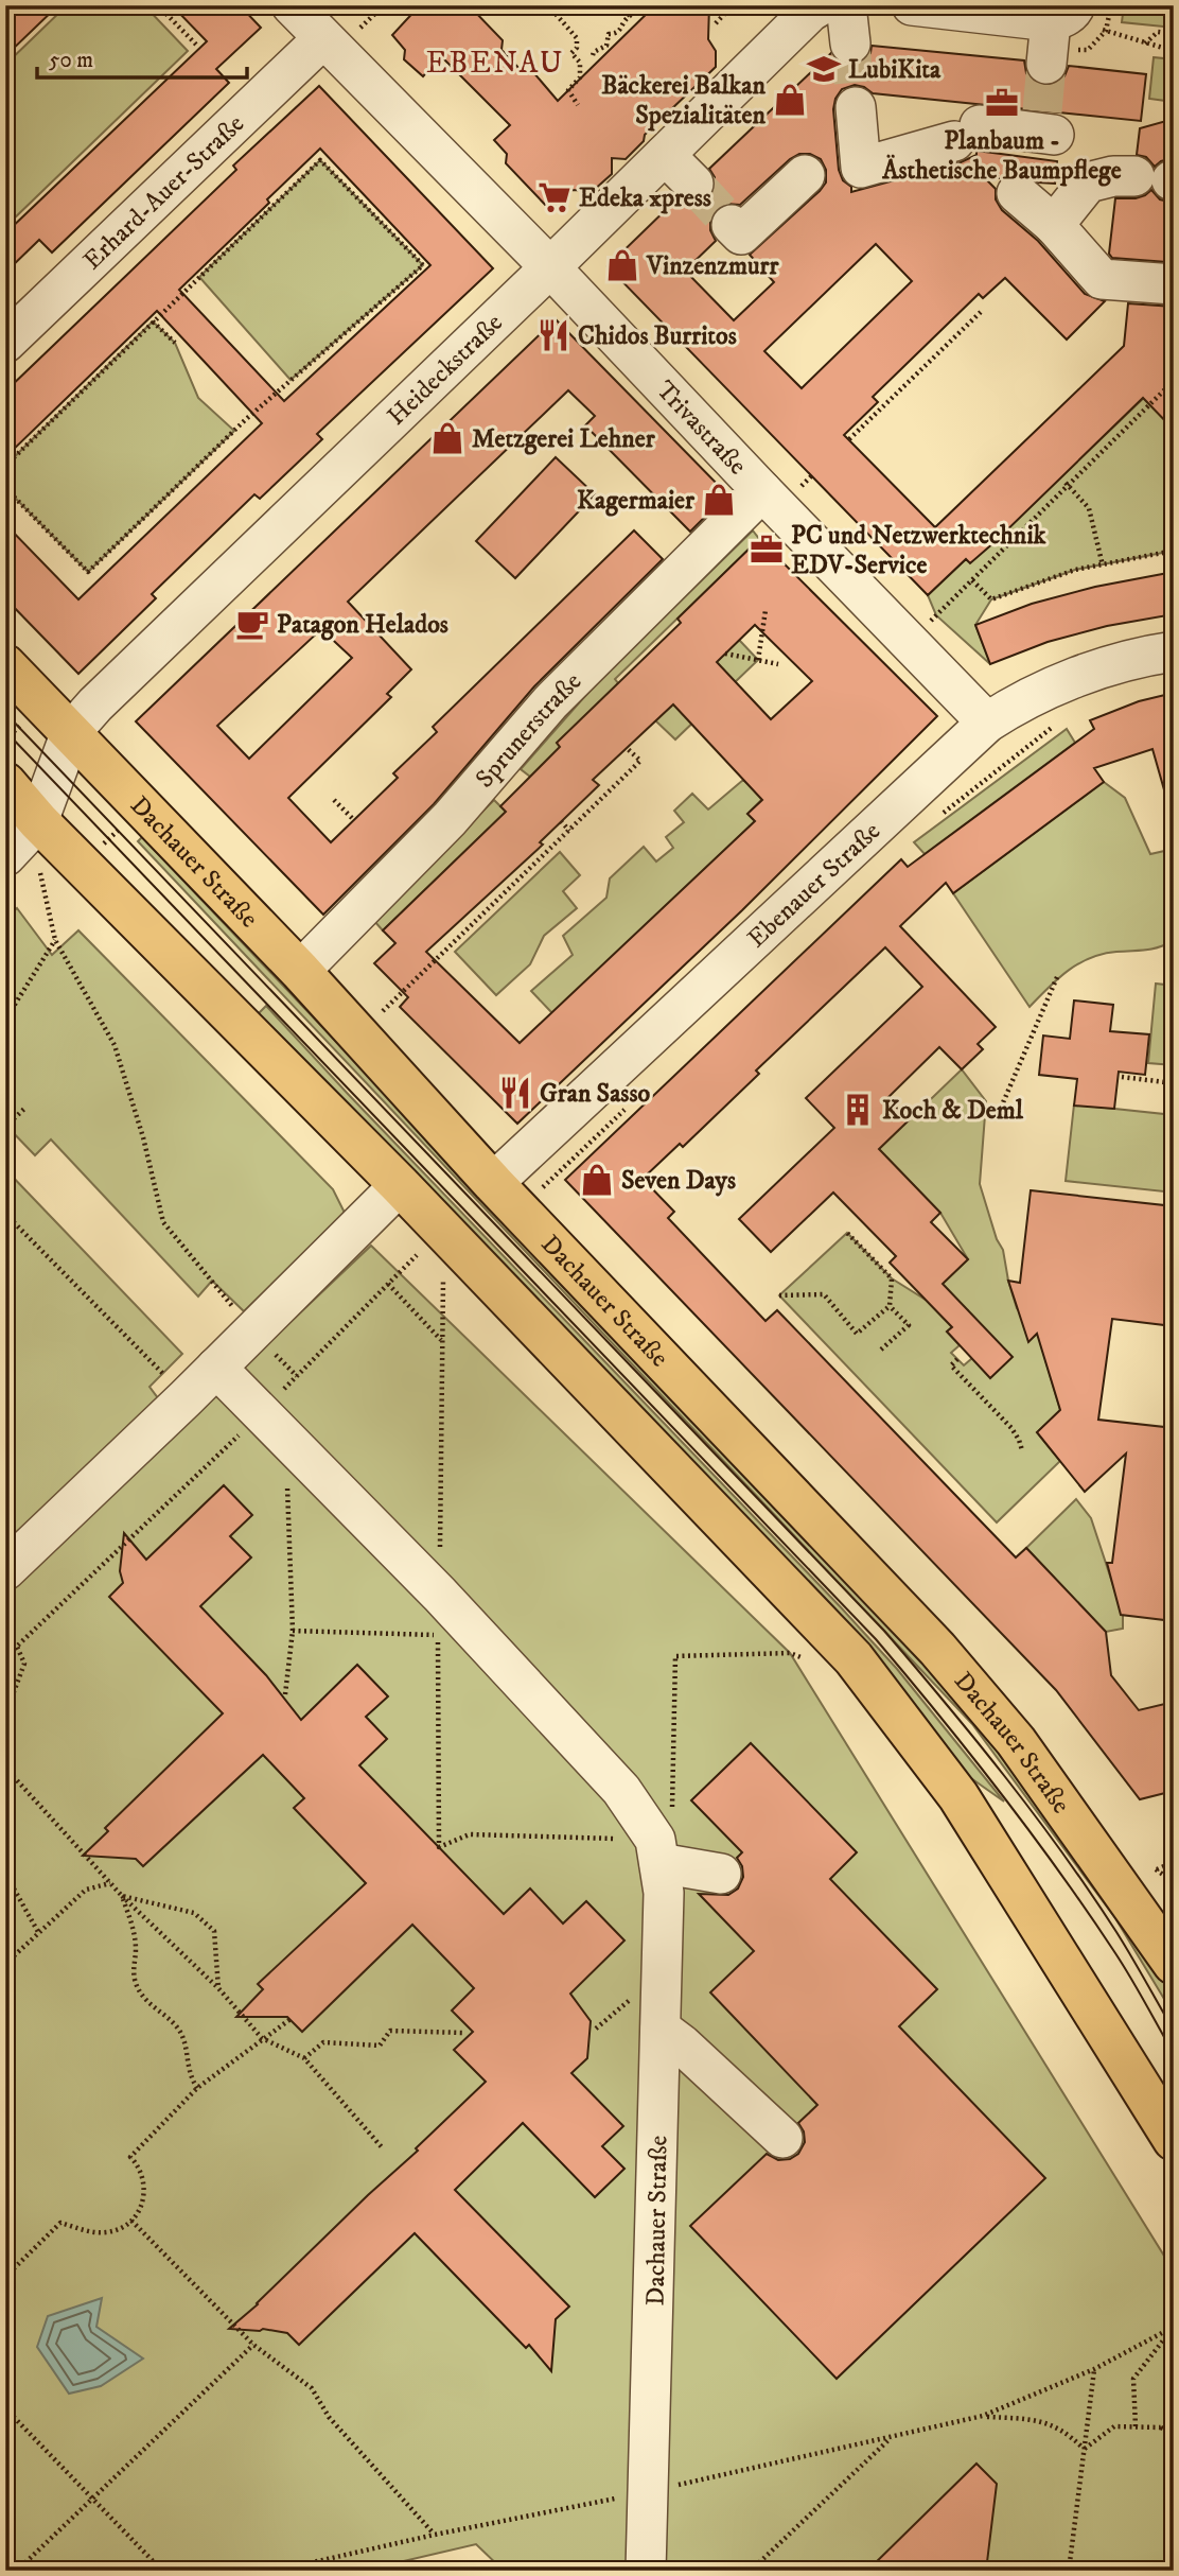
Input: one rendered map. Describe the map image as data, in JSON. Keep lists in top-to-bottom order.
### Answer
{
  "streets": {
    "main road": ["Dachauer Straße"],
    "street": [
      "Erhard-Auer-Straße",
      "Heideckstraße",
      "Trivastraße",
      "Sprunerstraße",
      "Ebenauer Straße"
    ]
  },
  "crossings": [
    ["Erhard-Auer-Straße", "Trivastraße"],
    ["Heideckstraße", "Trivastraße"],
    ["Heideckstraße", "Dachauer Straße"],
    ["Trivastraße", "Sprunerstraße"],
    ["Trivastraße", "Ebenauer Straße"],
    ["Sprunerstraße", "Dachauer Straße"],
    ["Dachauer Straße", "Ebenauer Straße"]
  ],
  "districts": ["EBENAU"],
  "places": {
    "school or university": ["LubiKita"],
    "shop": [
      "Bäckerei Balkan Spezialitäten",
      "Vinzenzmurr",
      "Metzgerei Lehner",
      "Kagermaier",
      "Seven Days"
    ],
    "office": ["Planbaum - Ästhetische Baumpflege", "PC und Netzwerktechnik EDV-Service"],
    "supermarket": ["Edeka xpress"],
    "restaurant": ["Chidos Burritos", "Gran Sasso"],
    "cafe": ["Patagon Helados"],
    "building": ["Koch & Deml"]
  },
  "scale_bar": "50 m"
}
